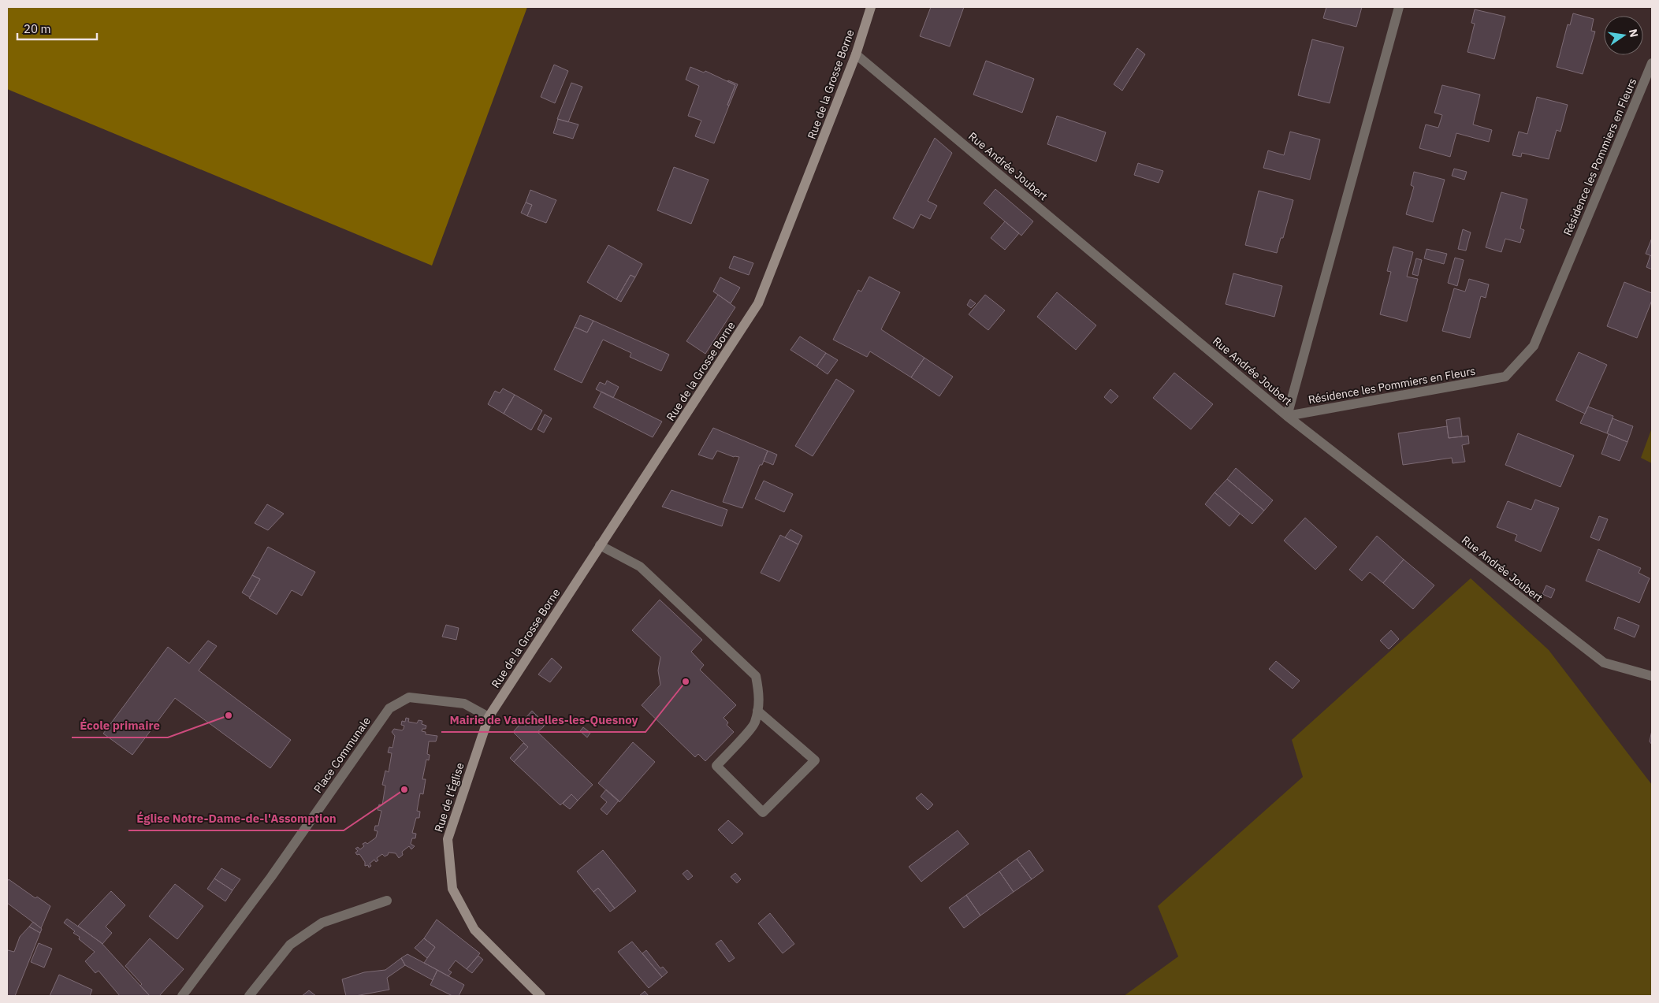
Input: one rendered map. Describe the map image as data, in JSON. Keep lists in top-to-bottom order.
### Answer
{
  "streets": {
    "street": [
      "Rue de la Grosse Borne",
      "Résidence les Pommiers en Fleurs",
      "Rue Andrée Joubert",
      "Place Communale",
      "Rue de l'Église"
    ]
  },
  "crossings": [
    ["Rue de la Grosse Borne", "Rue Andrée Joubert"],
    ["Rue de la Grosse Borne", "Place Communale"],
    ["Rue de la Grosse Borne", "Rue de l'Église"],
    ["Résidence les Pommiers en Fleurs", "Rue Andrée Joubert"],
    ["Place Communale", "Rue de l'Église"]
  ],
  "places": ["Mairie de Vauchelles-les-Quesnoy", "École primaire", "Église Notre-Dame-de-l'Assomption"],
  "scale_bar": "20 m",
  "north": "right"
}
